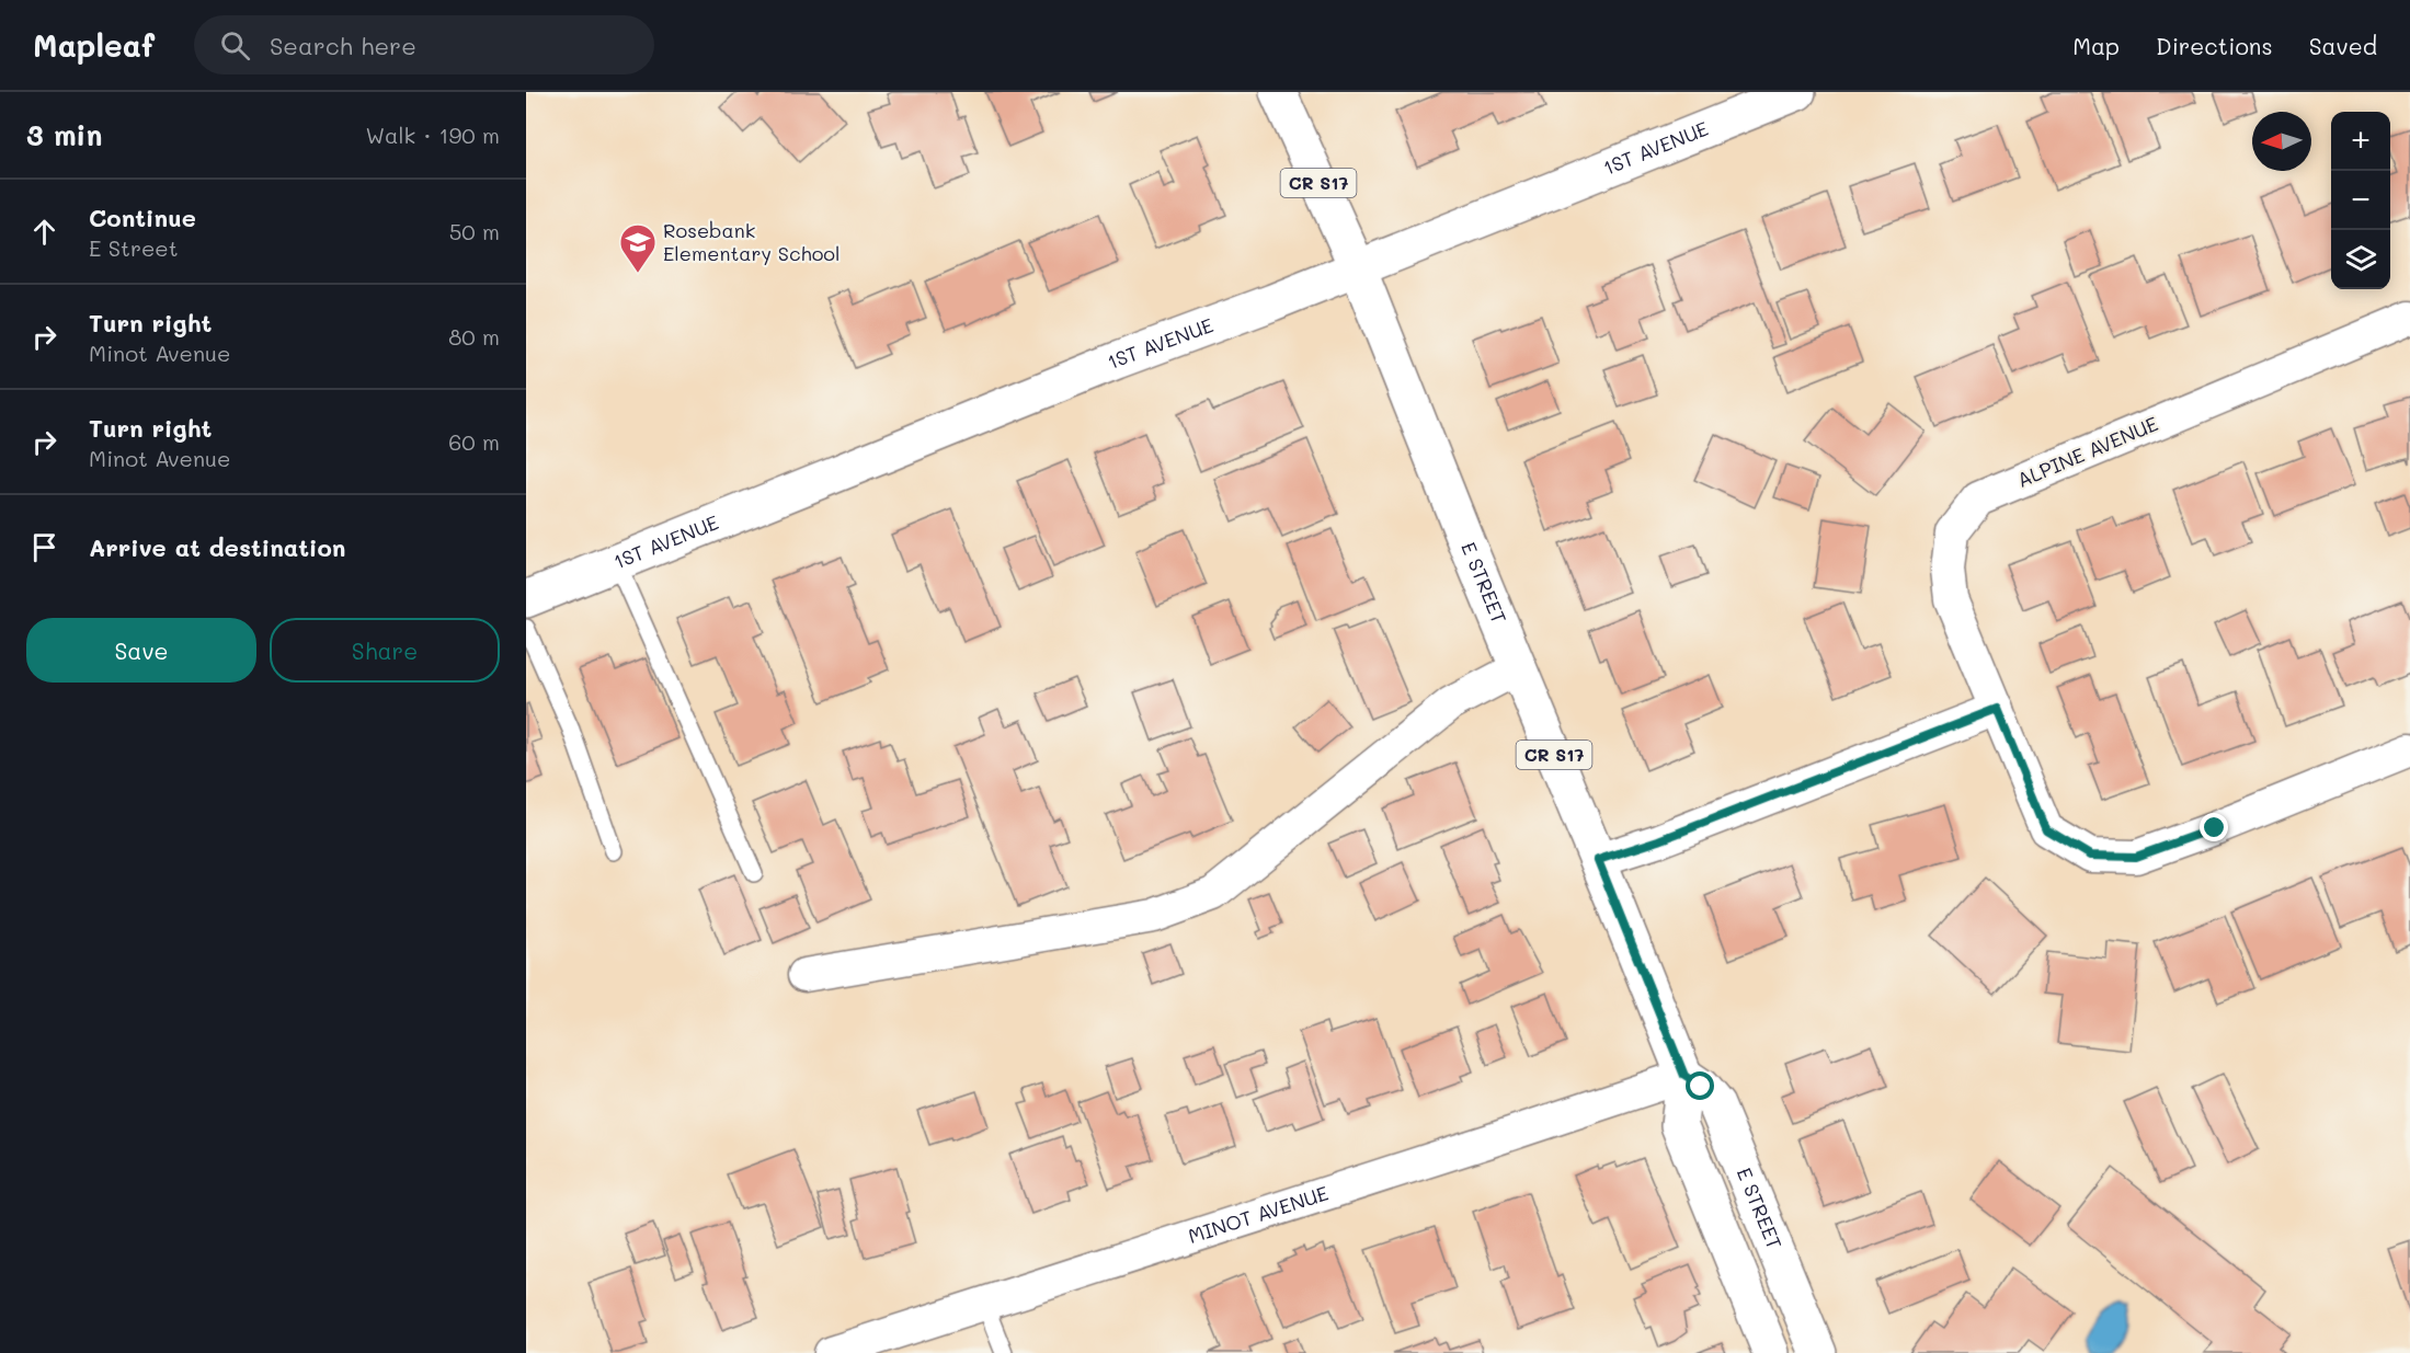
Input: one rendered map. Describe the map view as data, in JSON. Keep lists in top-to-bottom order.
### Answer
{
  "streets": {
    "main road": ["1ST AVENUE", "CR S17", "E STREET"],
    "street": ["ALPINE AVENUE", "MINOT AVENUE"]
  },
  "crossings": [
    ["1ST AVENUE", "E STREET"],
    ["E STREET", "MINOT AVENUE"]
  ],
  "places": {
    "school or university": ["Rosebank Elementary School"]
  },
  "north": "left",
  "page": {
    "header": "Mapleaf",
    "search": "Search here",
    "nav": ["Map", "Directions", "Saved"],
    "heading": ["3 min", "Walk · 190 m"],
    "map_buttons": ["+", "−"],
    "list": [
      ["Continue", "E Street", "50 m"],
      ["Turn right", "Minot Avenue", "80 m"],
      ["Turn right", "Minot Avenue", "60 m"],
      "Arrive at destination"
    ],
    "buttons": ["Save", "Share"]
  }
}
